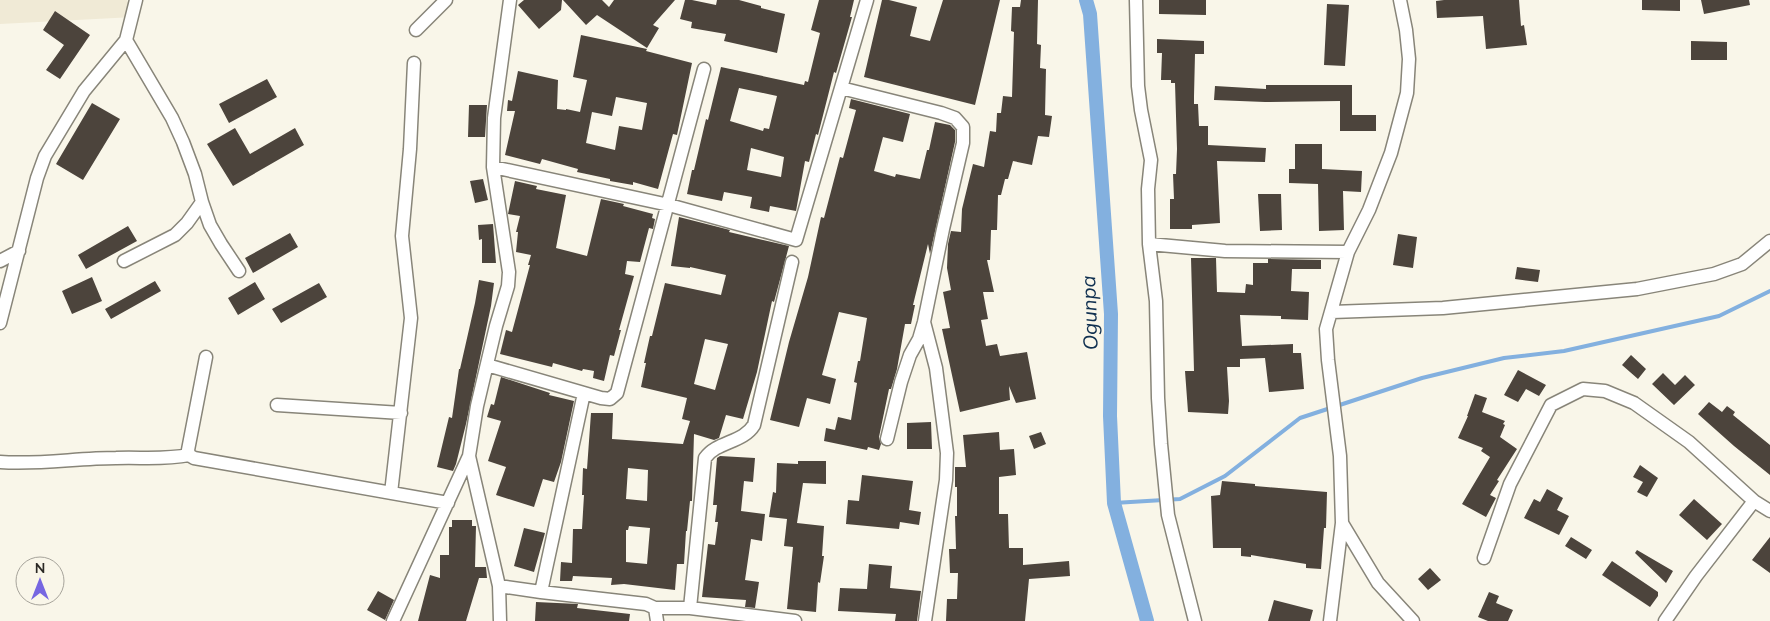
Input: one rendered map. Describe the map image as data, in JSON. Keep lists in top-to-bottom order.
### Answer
{
  "water": ["Ogunpa"],
  "north": "top"
}
